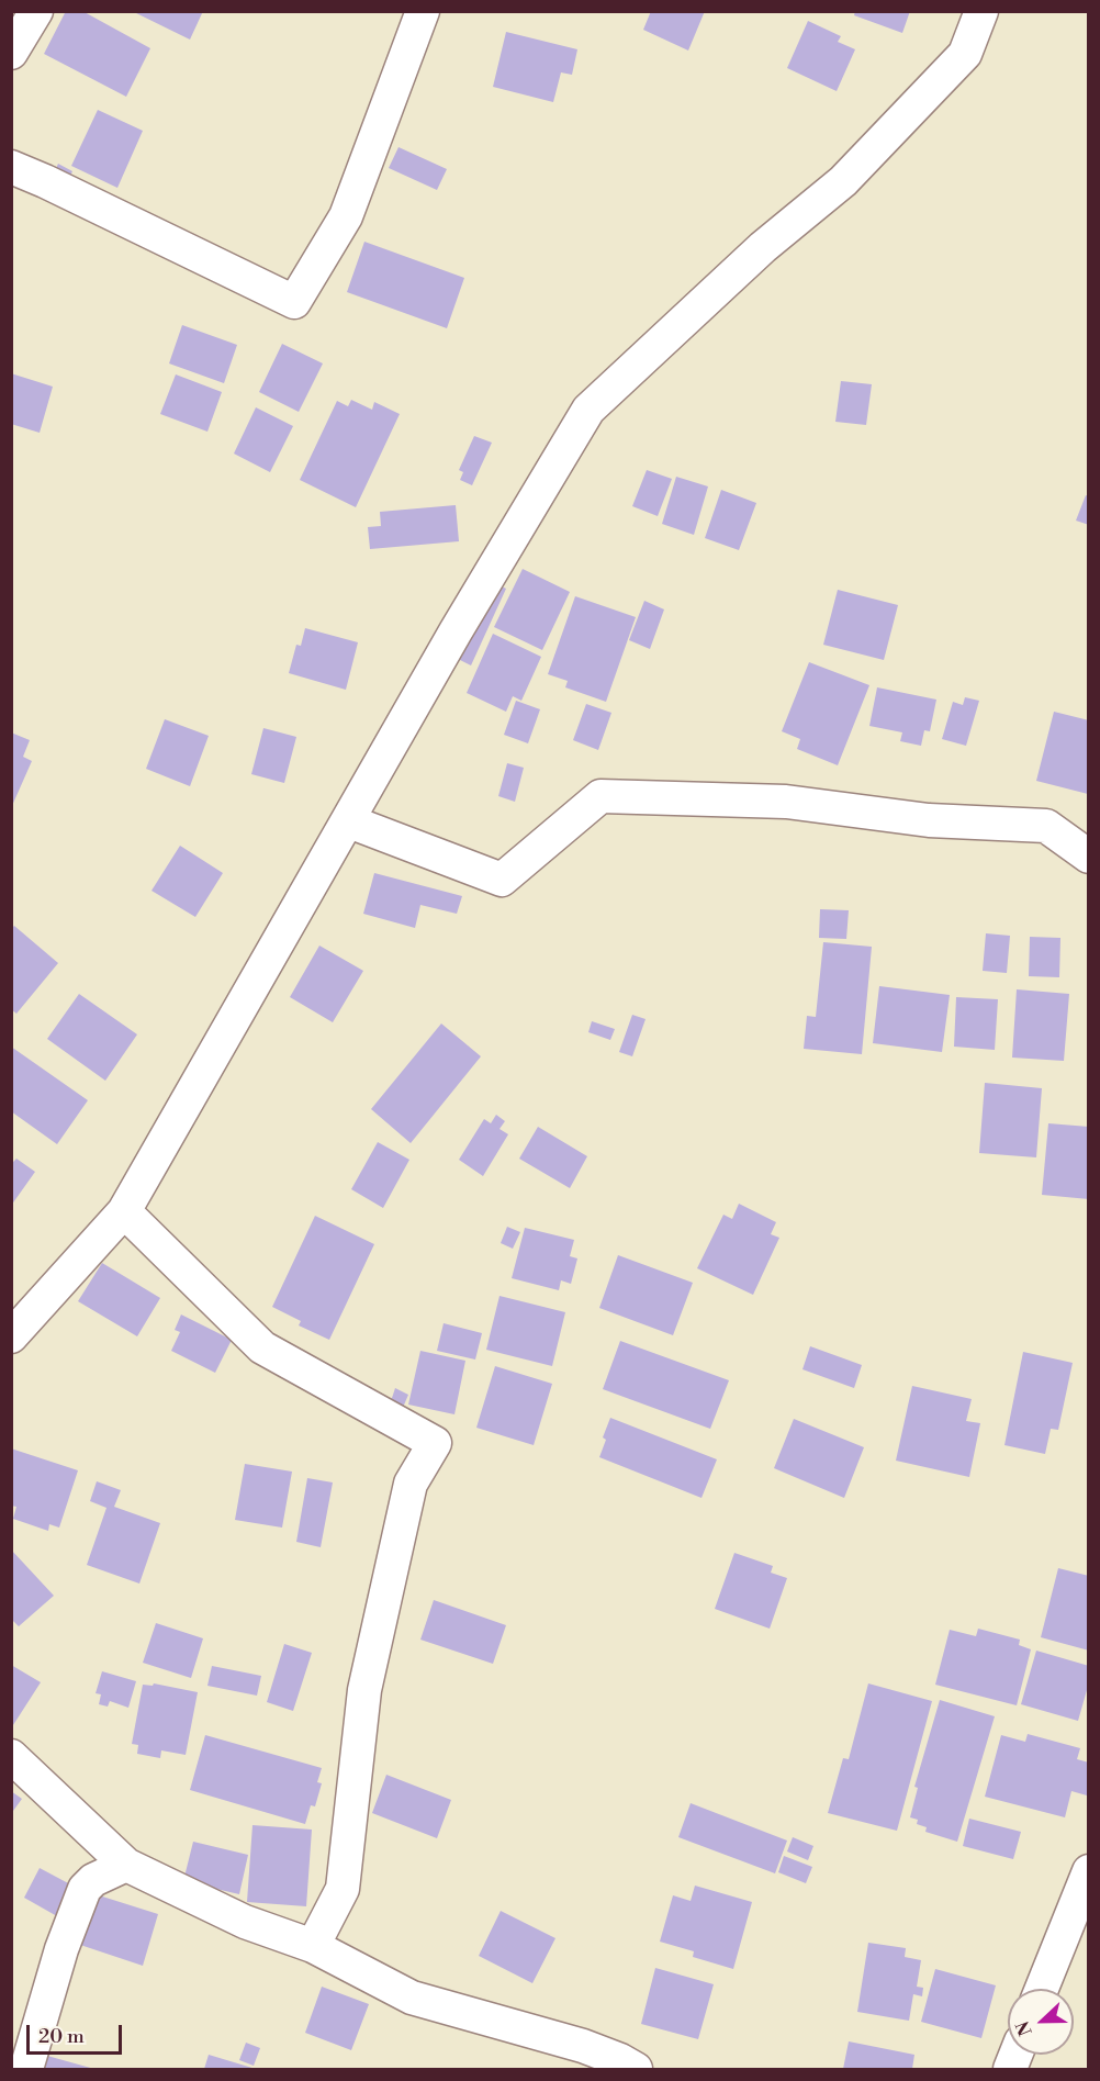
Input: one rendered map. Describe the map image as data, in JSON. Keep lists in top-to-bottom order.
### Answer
{
  "scale_bar": "20 m",
  "north": "left"
}
